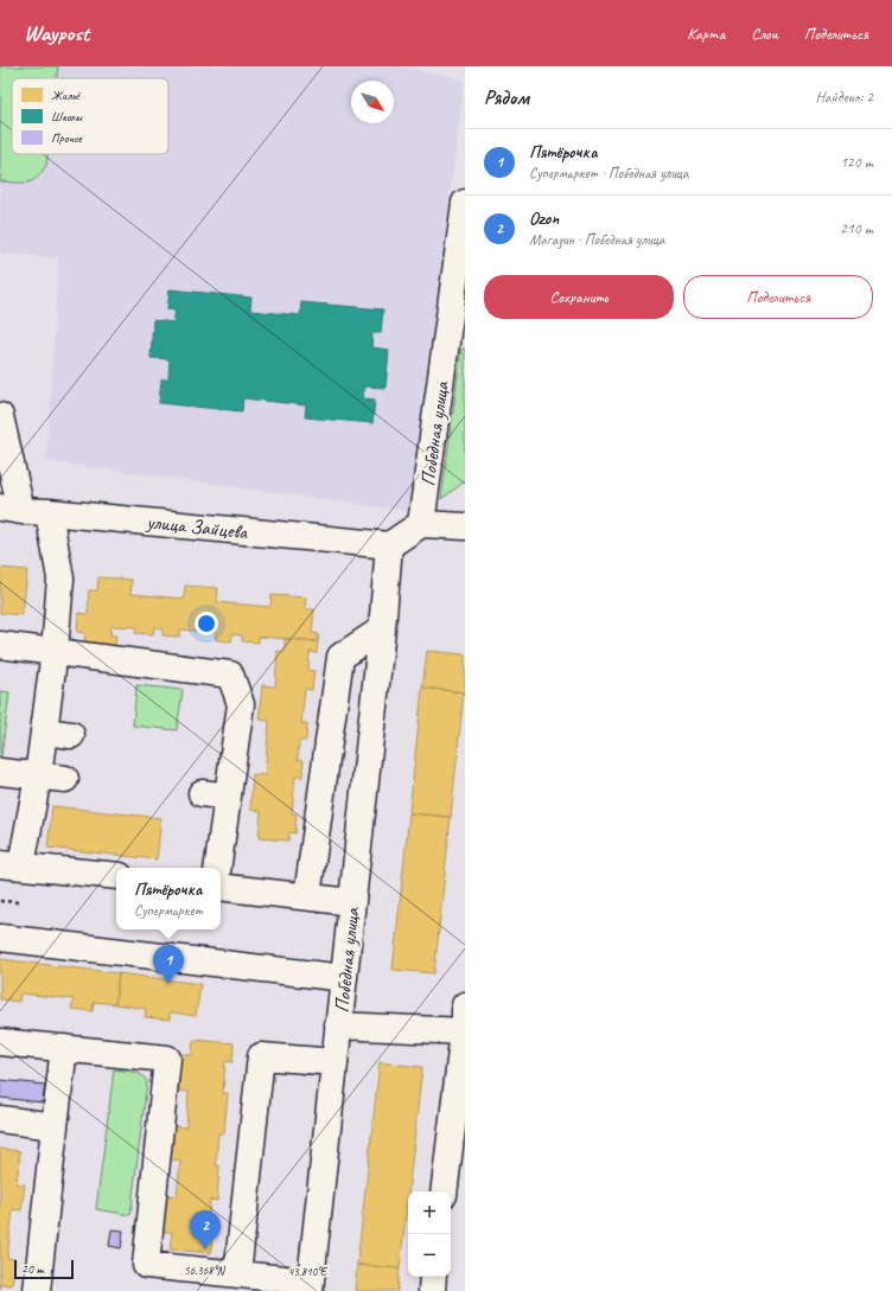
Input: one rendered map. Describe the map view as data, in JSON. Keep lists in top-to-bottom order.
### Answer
{
  "streets": {
    "street": ["Победная улица", "улица Зайцева"]
  },
  "crossings": [
    ["Победная улица", "улица Зайцева"]
  ],
  "legend": ["Жильё", "Школы", "Прочее"],
  "scale_bar": "20 m",
  "north": "bottom right",
  "page": {
    "header": "Waypost",
    "nav": ["Карта", "Слои", "Поделиться"],
    "heading": ["Рядом", "Найдено: 2"],
    "list": [
      {
        "mark": "1",
        "name": "Пятёрочка",
        "note": "Супермаркет · Победная улица",
        "value": "120 m"
      },
      {
        "mark": "2",
        "name": "Ozon",
        "note": "Магазин · Победная улица",
        "value": "210 m"
      }
    ],
    "buttons": ["Сохранить", "Поделиться"],
    "popup": ["Пятёрочка", "Супермаркет"],
    "pins": ["1", "2"],
    "map_buttons": ["+", "−"],
    "scale": "20 m"
  },
  "coordinates": ["56.368°N", "43.810°E"]
}
